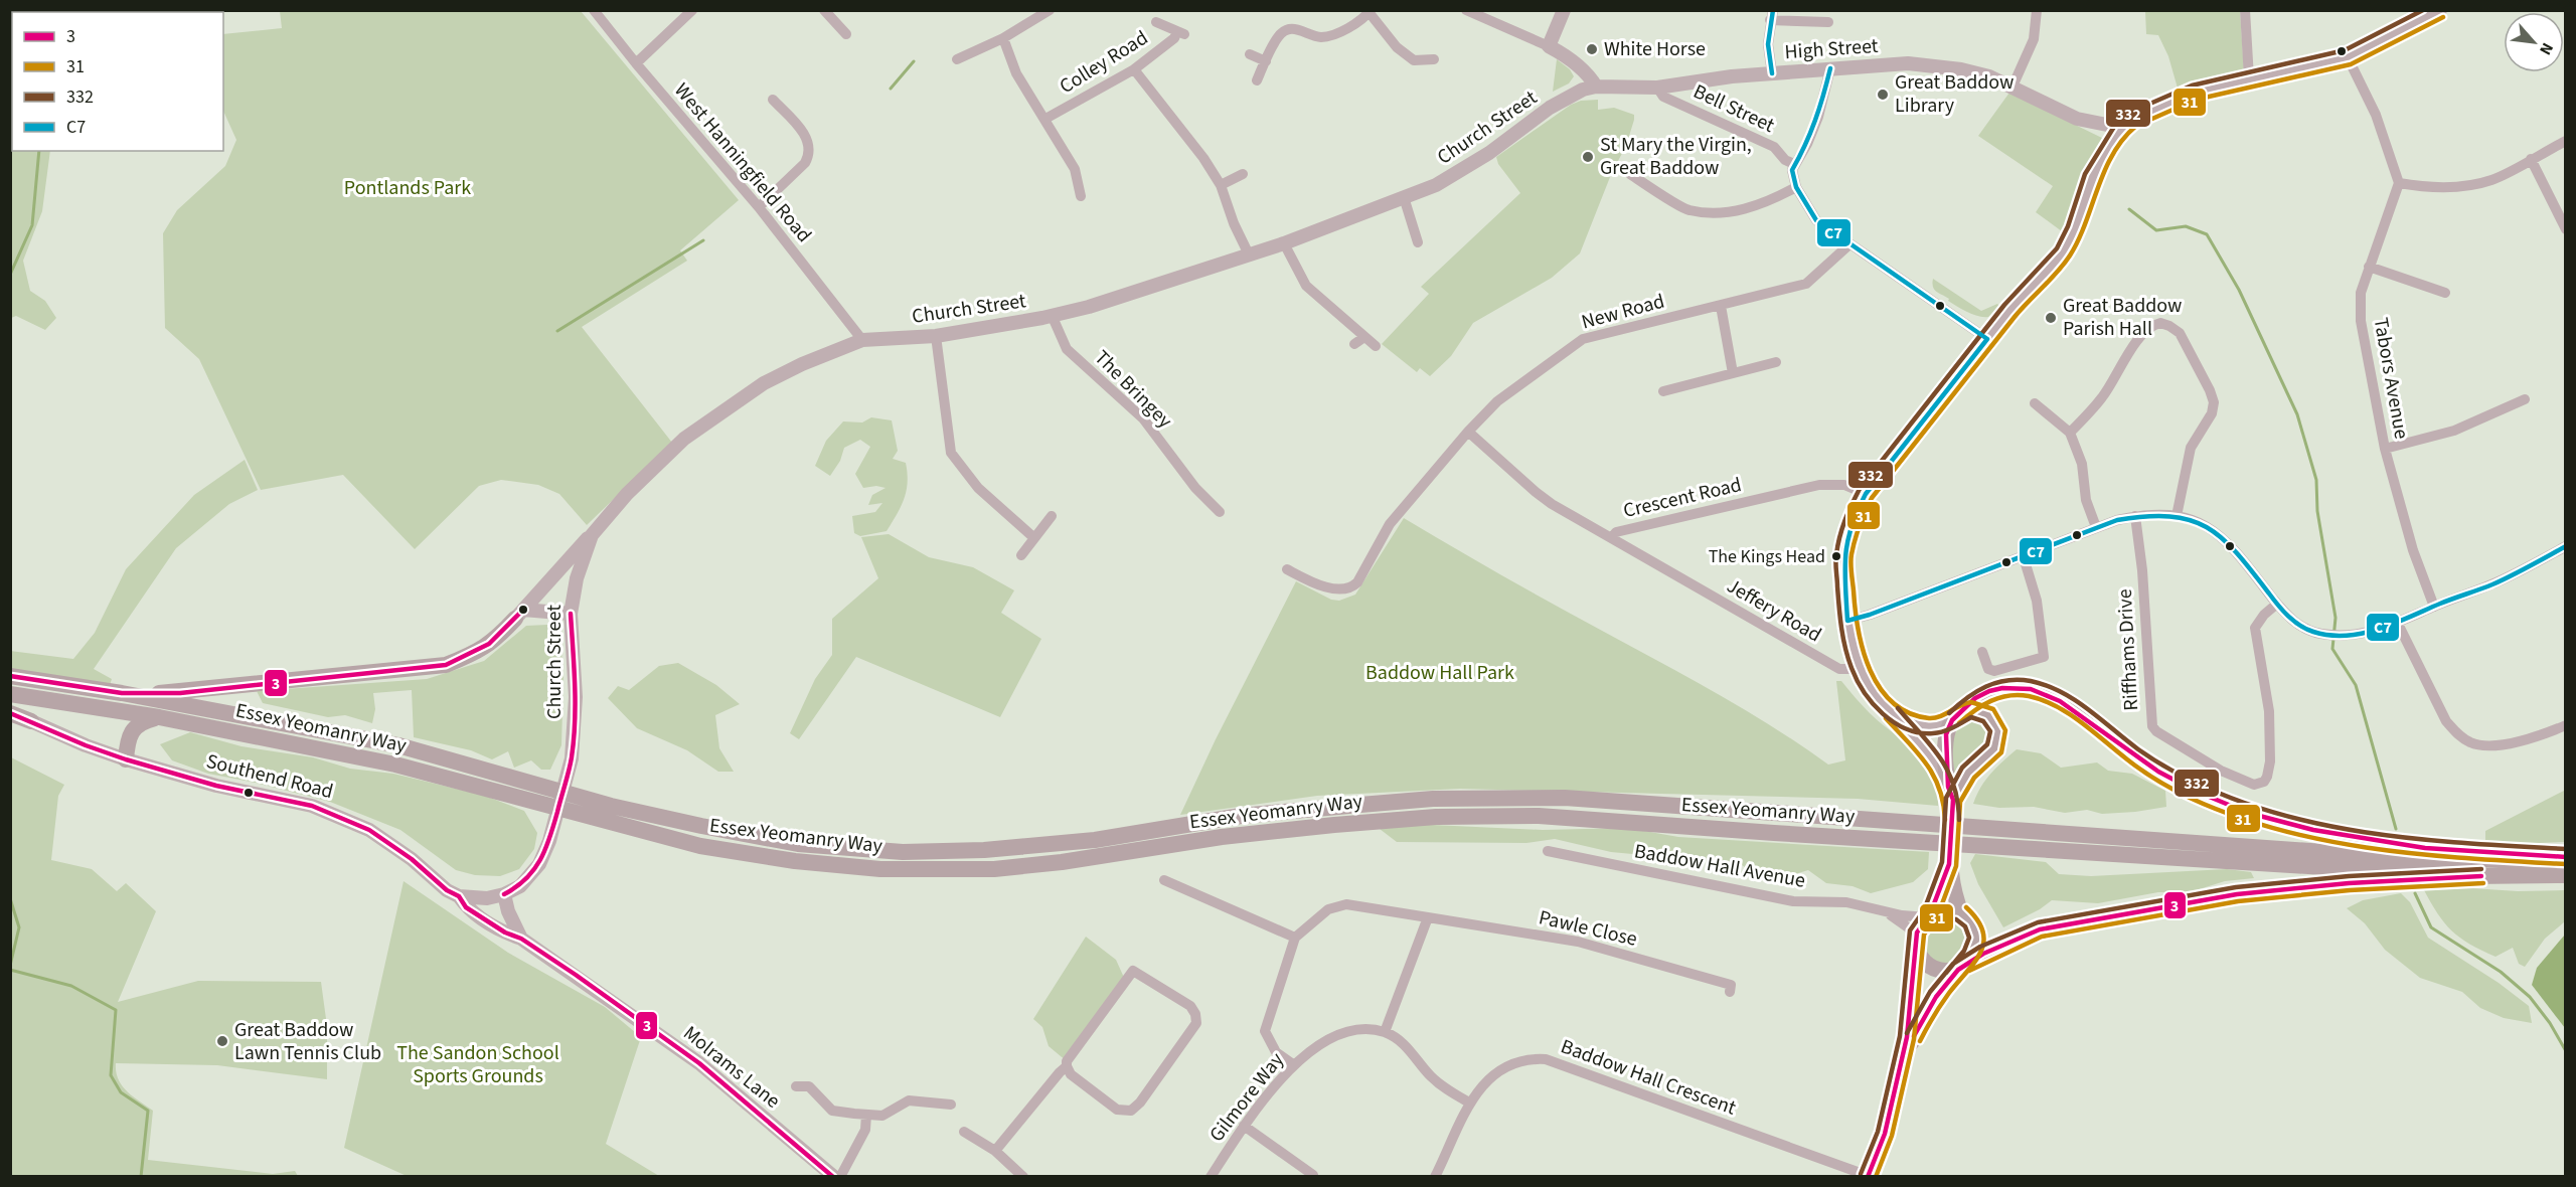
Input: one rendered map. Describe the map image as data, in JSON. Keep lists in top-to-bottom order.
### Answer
{
  "streets": {
    "main road": ["Essex Yeomanry Way"],
    "street": [
      "High Street",
      "Colley Road",
      "Bell Street",
      "Church Street",
      "West Hanningfield Road",
      "New Road",
      "Tabors Avenue",
      "The Bringey",
      "Crescent Road",
      "Jeffery Road",
      "Riffhams Drive",
      "Southend Road",
      "Baddow Hall Avenue",
      "Pawle Close",
      "Molrams Lane",
      "Baddow Hall Crescent",
      "Gilmore Way"
    ]
  },
  "crossings": [
    ["High Street", "Bell Street"],
    ["High Street", "Church Street"],
    ["Church Street", "West Hanningfield Road"],
    ["Church Street", "The Bringey"],
    ["Church Street", "Molrams Lane"],
    ["New Road", "Crescent Road"],
    ["Crescent Road", "Jeffery Road"],
    ["Southend Road", "Molrams Lane"]
  ],
  "parks": ["Pontlands Park", "Baddow Hall Park", "The Sandon School Sports Grounds"],
  "places": [
    "White Horse",
    "Great Baddow Library",
    "St Mary the Virgin, Great Baddow",
    "Great Baddow Parish Hall",
    "The Kings Head",
    "Great Baddow Lawn Tennis Club"
  ],
  "lines": [
    "transit line 332",
    "transit line C7",
    "transit line 31",
    "transit line 3"
  ],
  "legend": [
    "3",
    "31",
    "332",
    "C7"
  ],
  "north": "bottom right"
}
